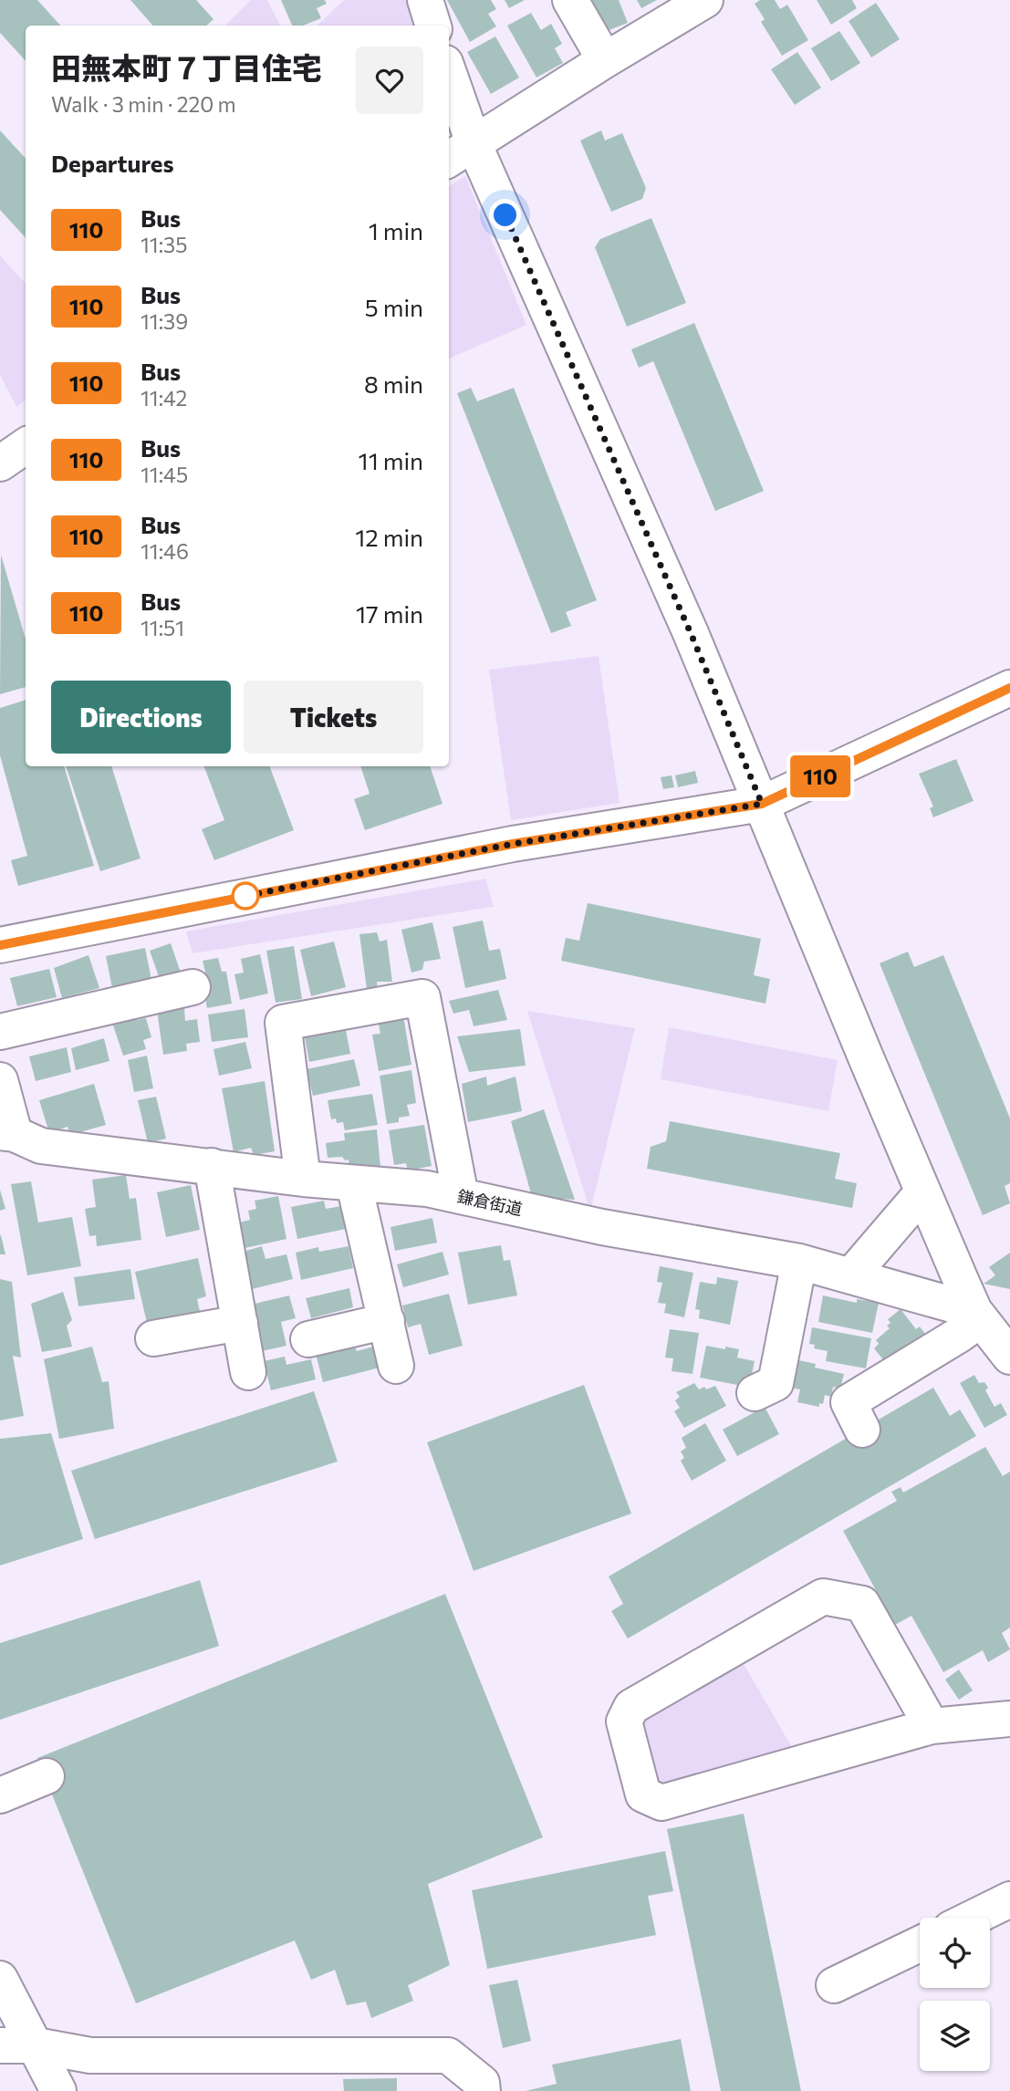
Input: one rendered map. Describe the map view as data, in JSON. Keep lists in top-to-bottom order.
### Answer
{
  "streets": {
    "street": ["鎌倉街道"]
  },
  "lines": ["bus line 110"],
  "page": {
    "on_map": "110",
    "heading": [
      ["田無本町７丁目住宅", "Walk · 3 min · 220 m"],
      "Departures"
    ],
    "list": [
      {
        "mark": "110",
        "name": "Bus",
        "note": "11:35",
        "value": "1 min"
      },
      {
        "mark": "110",
        "name": "Bus",
        "note": "11:39",
        "value": "5 min"
      },
      {
        "mark": "110",
        "name": "Bus",
        "note": "11:42",
        "value": "8 min"
      },
      {
        "mark": "110",
        "name": "Bus",
        "note": "11:45",
        "value": "11 min"
      },
      {
        "mark": "110",
        "name": "Bus",
        "note": "11:46",
        "value": "12 min"
      },
      {
        "mark": "110",
        "name": "Bus",
        "note": "11:51",
        "value": "17 min"
      }
    ],
    "buttons": ["Directions", "Tickets"]
  }
}
